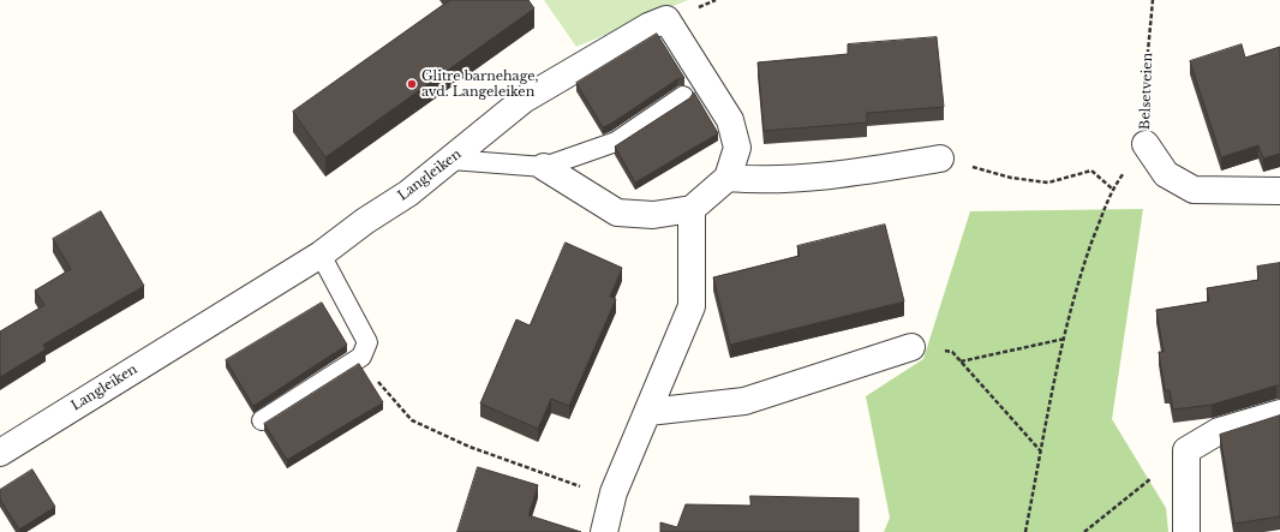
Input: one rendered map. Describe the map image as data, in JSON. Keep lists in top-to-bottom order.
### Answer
{
  "streets": {
    "street": ["Belsetveien", "Langleiken"]
  },
  "places": ["Glitre barnehage, avd. Langeleiken"]
}
